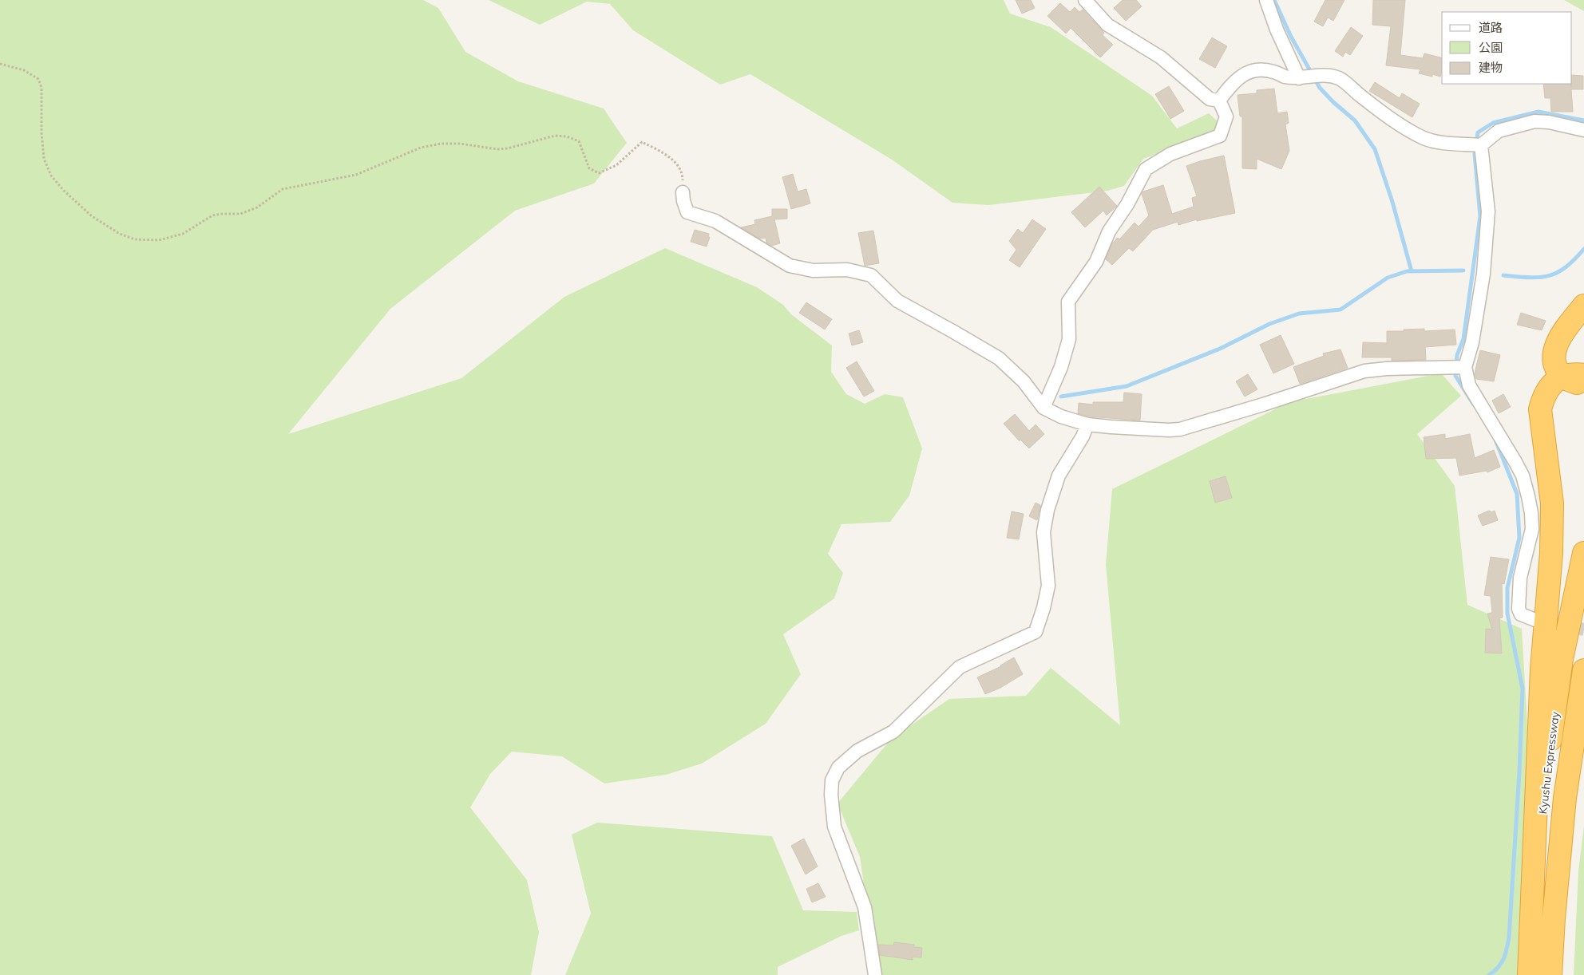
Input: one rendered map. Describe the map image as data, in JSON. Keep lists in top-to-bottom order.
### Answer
{
  "streets": {
    "highway": ["Kyushu Expressway"]
  },
  "legend": ["道路", "公園", "建物"]
}
